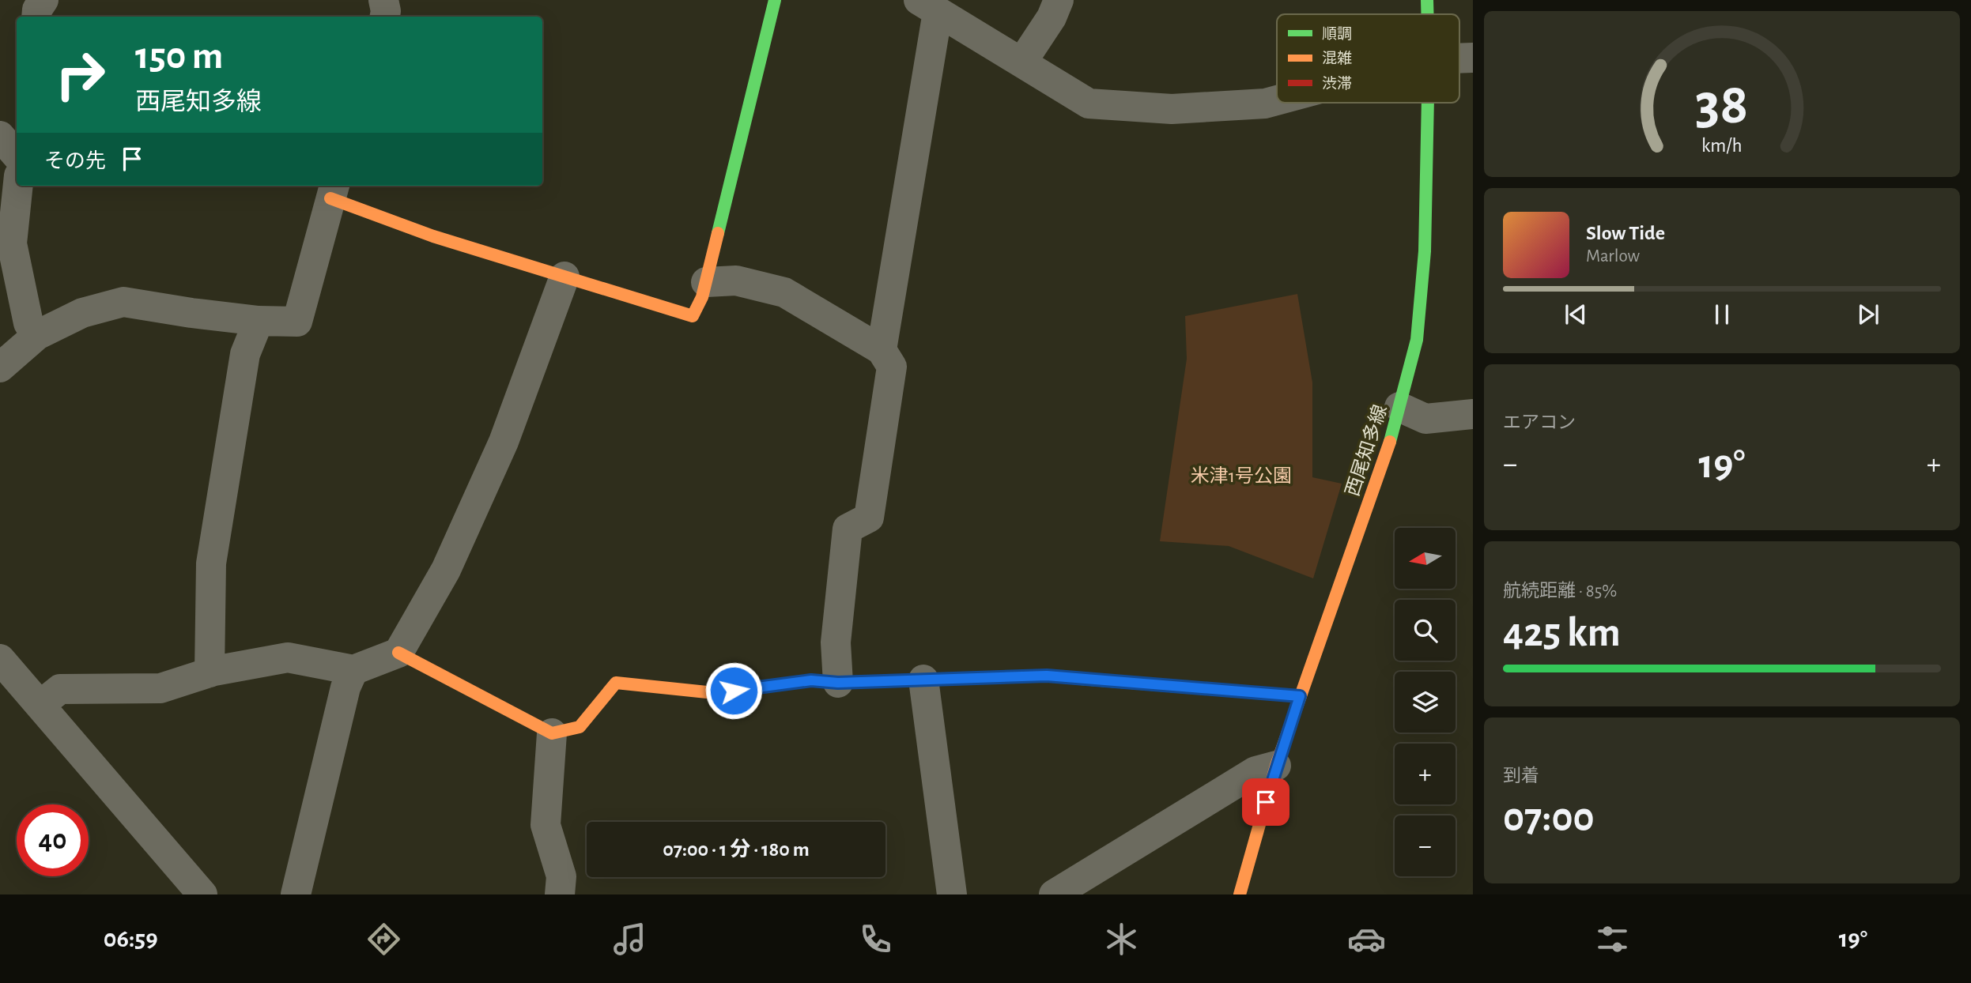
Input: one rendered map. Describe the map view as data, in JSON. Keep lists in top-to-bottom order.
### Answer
{
  "streets": {
    "street": ["西尾知多線"]
  },
  "parks": ["米津1号公園"],
  "legend": ["順調", "混雑", "渋滞"],
  "north": "left",
  "page": {
    "turn": ["150 m", "西尾知多線"],
    "then": "その先",
    "song": ["Slow Tide", "Marlow"],
    "tile": [
      "エアコン",
      ["航続距離 · 85%", "425 km"],
      ["到着", "07:00"]
    ],
    "heat": ["−", "19°", "+"],
    "map_buttons": ["+", "−"],
    "limit": "40",
    "trip": "07:00 · 1 分 · 180 m",
    "tabs": ["06:59", "19°"],
    "gauge": ["38", "km/h"]
  }
}
